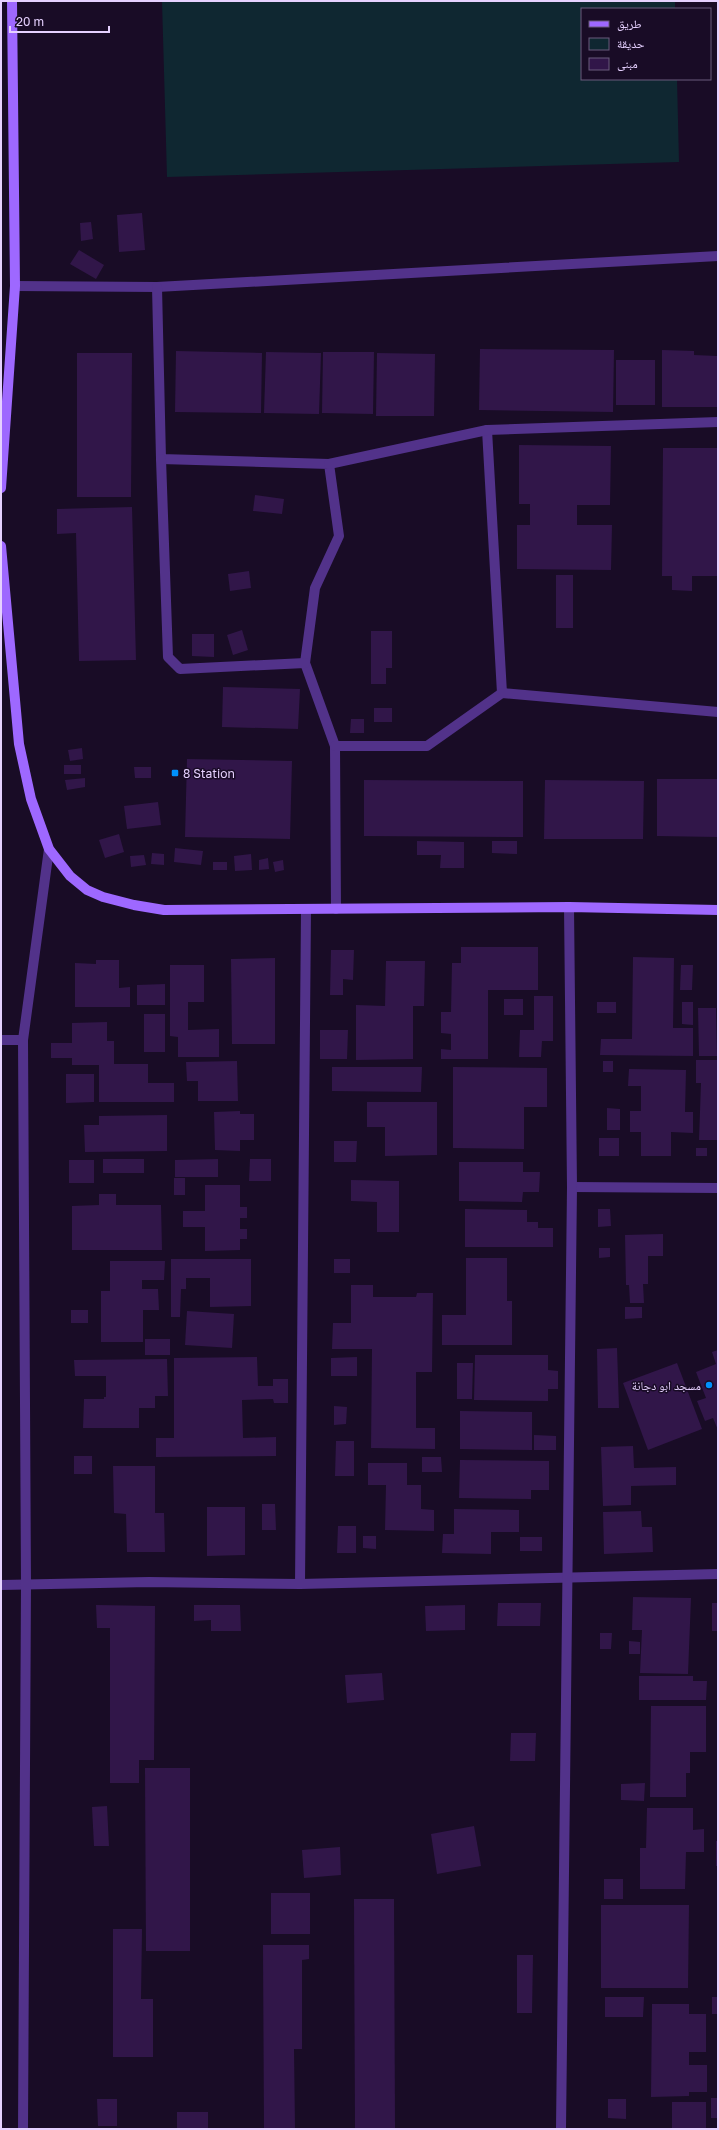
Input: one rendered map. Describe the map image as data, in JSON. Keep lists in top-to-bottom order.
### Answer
{
  "places": {
    "transit": ["8 Station"],
    "other": ["مسجد ابو دجانة"]
  },
  "legend": ["طريق", "حديقة", "مبنى"],
  "scale_bar": "20 m"
}
